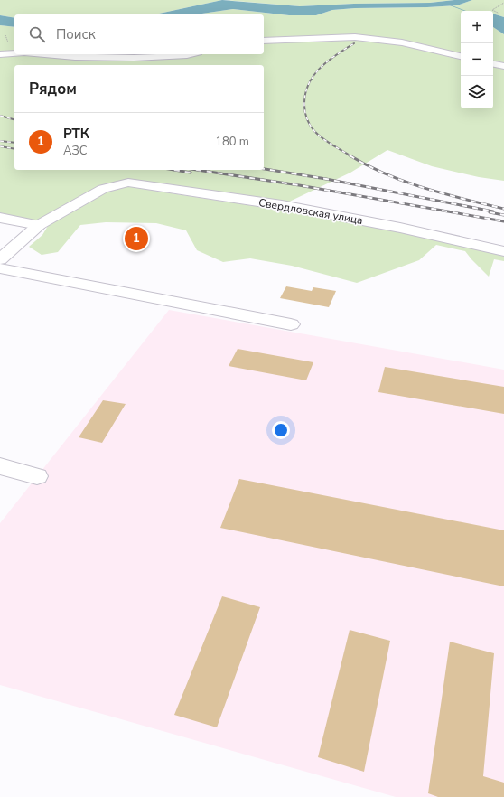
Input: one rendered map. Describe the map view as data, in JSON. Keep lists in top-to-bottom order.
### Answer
{
  "streets": {
    "street": ["Свердловская улица"]
  },
  "page": {
    "map_buttons": ["+", "−"],
    "search": "Поиск",
    "heading": "Рядом",
    "list": [
      {
        "mark": "1",
        "name": "РТК",
        "note": "АЗС",
        "value": "180 m"
      }
    ],
    "pins": "1"
  }
}
